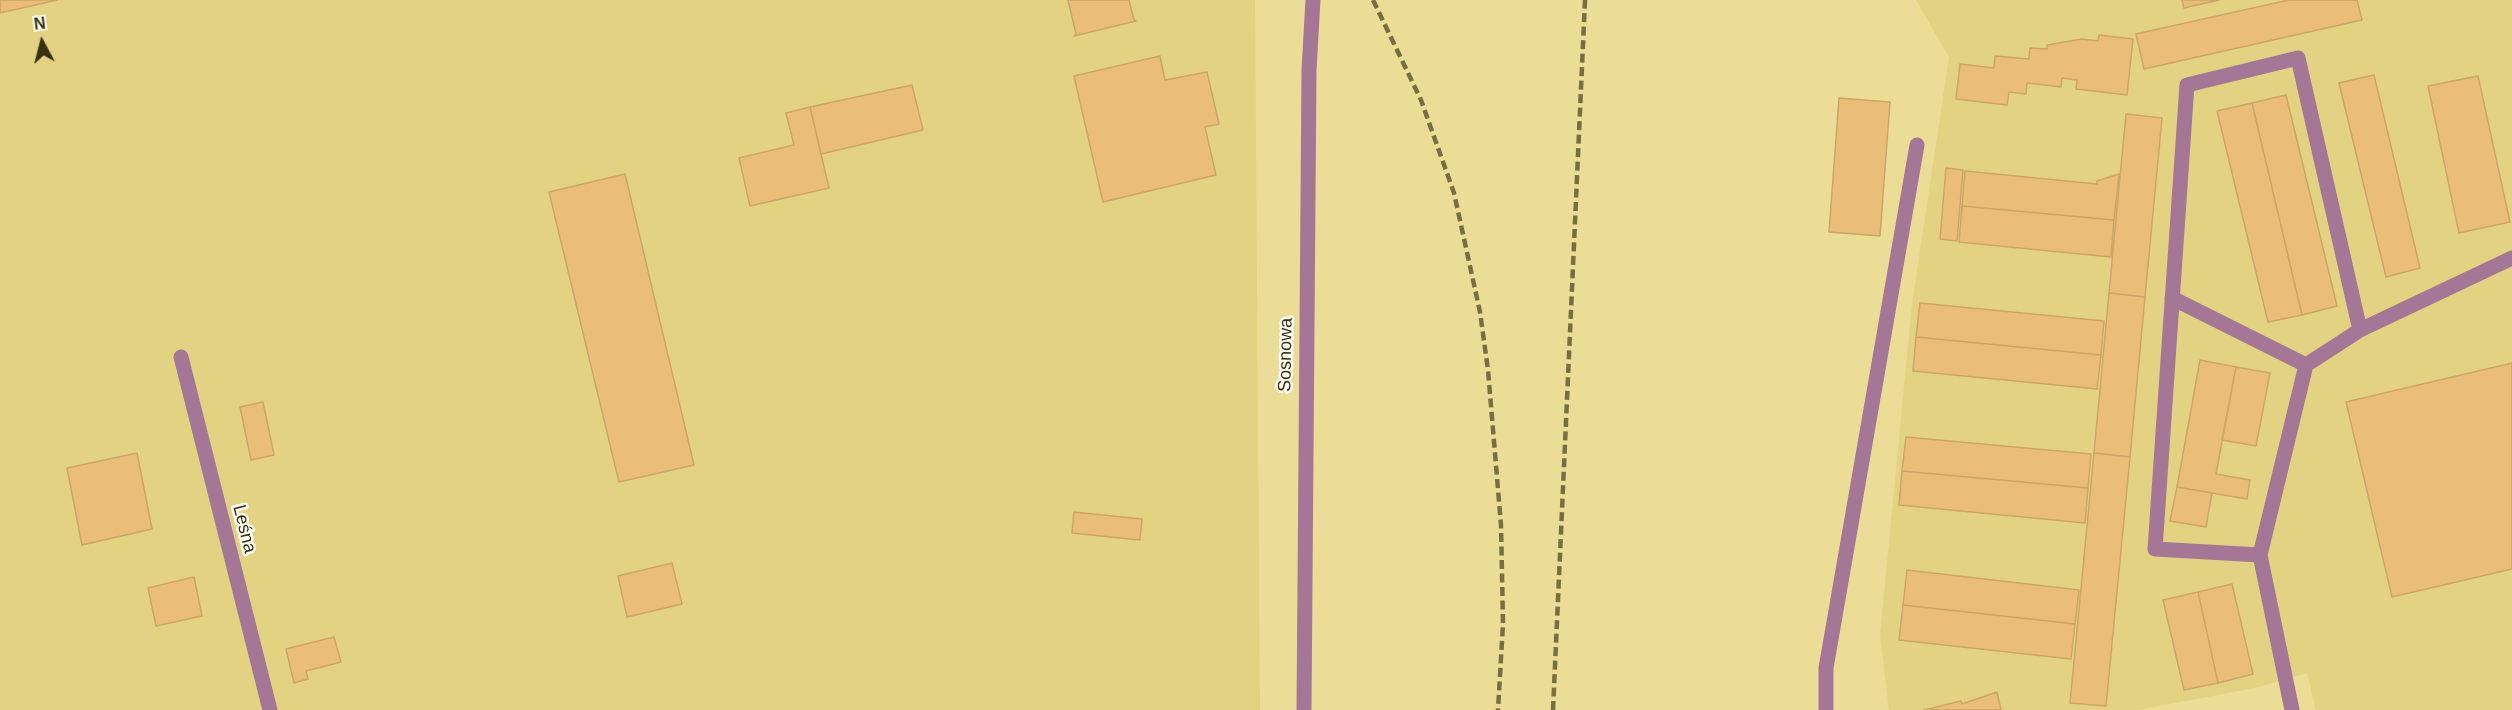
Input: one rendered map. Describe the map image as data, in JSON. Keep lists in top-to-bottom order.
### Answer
{
  "streets": {
    "street": ["Sosnowa", "Leśna"]
  },
  "north": "top"
}
